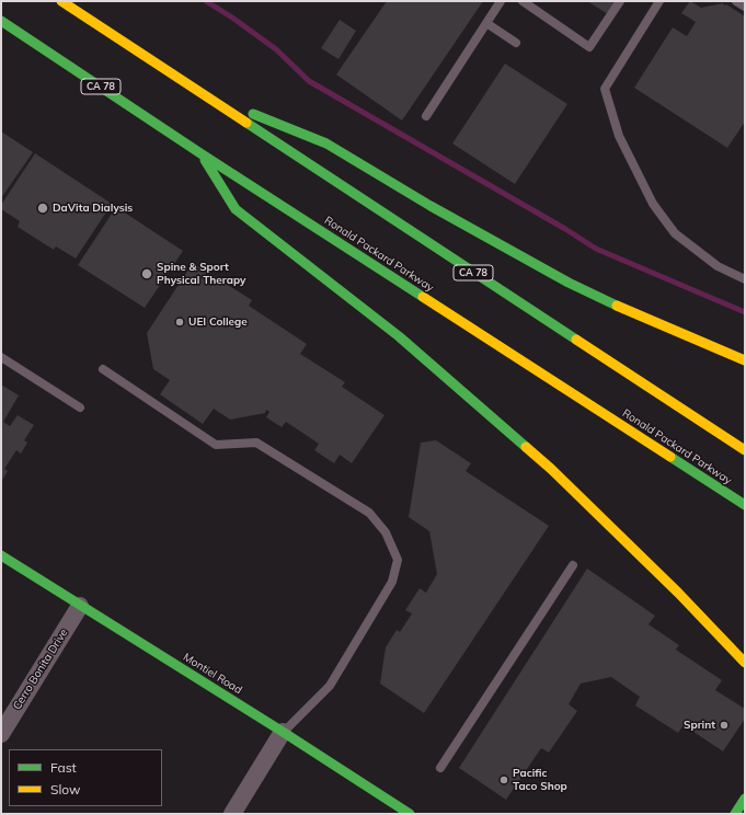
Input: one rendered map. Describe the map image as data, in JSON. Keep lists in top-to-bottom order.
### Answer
{
  "streets": {
    "main road": ["CA 78", "Ronald Packard Parkway", "Montiel Road"],
    "street": ["Cerro Bonita Drive"]
  },
  "crossings": [
    ["Cerro Bonita Drive", "Montiel Road"]
  ],
  "places": [
    "DaVita Dialysis",
    "Spine & Sport Physical Therapy",
    "UEI College",
    "Sprint",
    "Pacific Taco Shop"
  ],
  "legend": ["Fast", "Slow"]
}
